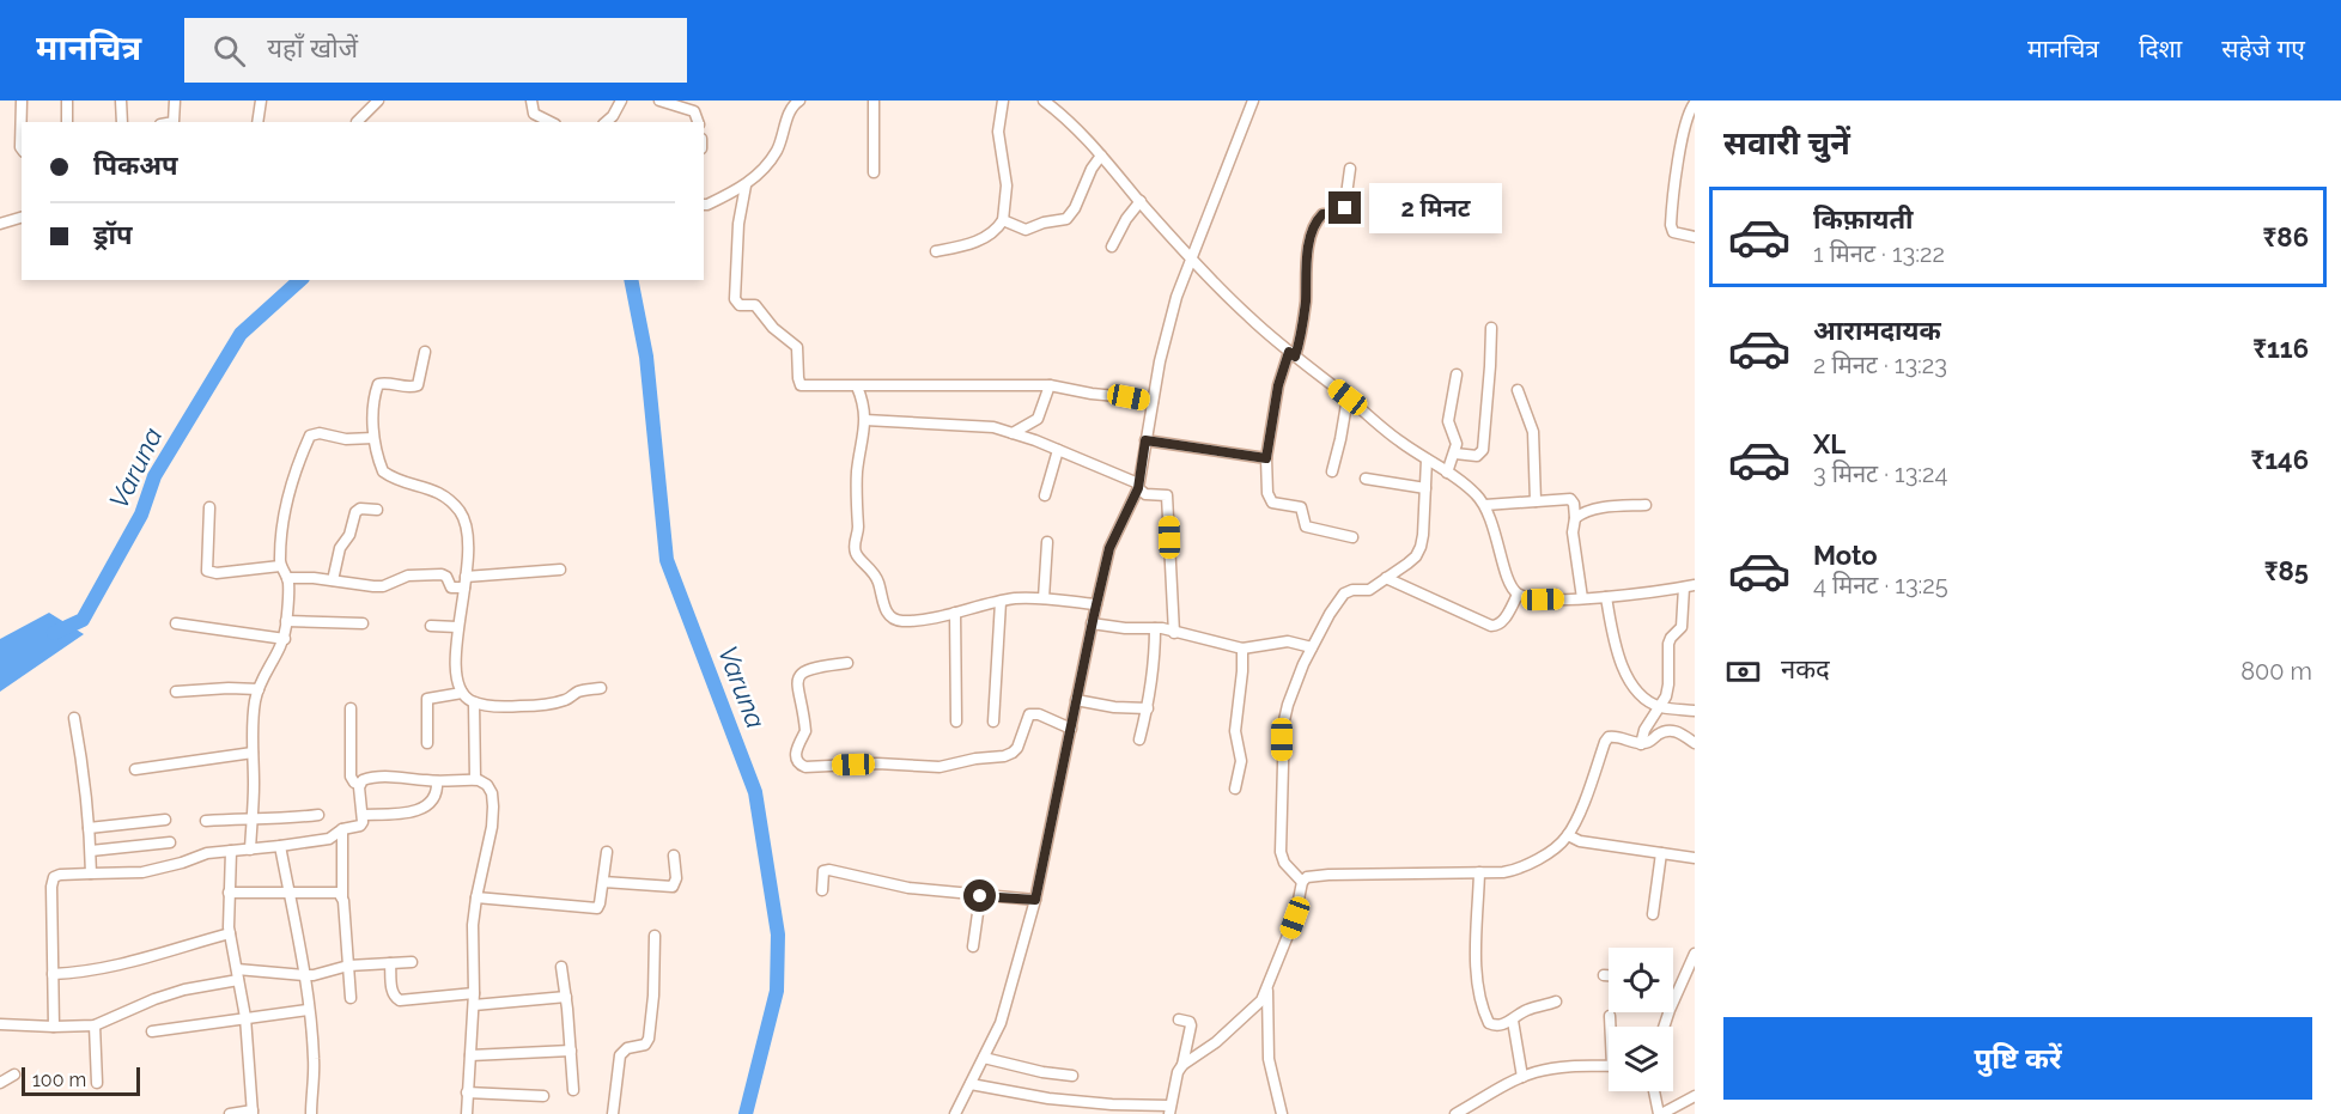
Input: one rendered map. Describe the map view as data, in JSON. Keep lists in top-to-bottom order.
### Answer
{
  "water": ["Varuna"],
  "scale_bar": "100 m",
  "page": {
    "header": "मानचित्र",
    "search": "यहाँ खोजें",
    "nav": ["मानचित्र", "दिशा", "सहेजे गए"],
    "heading": "सवारी चुनें",
    "banner": ["पिकअप", "ड्रॉप"],
    "bubble": "2 मिनट",
    "list": [
      {
        "name": "किफ़ायती",
        "note": "1 मिनट · 13:22",
        "value": "₹86"
      },
      {
        "name": "आरामदायक",
        "note": "2 मिनट · 13:23",
        "value": "₹116"
      },
      {
        "name": "XL",
        "note": "3 मिनट · 13:24",
        "value": "₹146"
      },
      {
        "name": "Moto",
        "note": "4 मिनट · 13:25",
        "value": "₹85"
      }
    ],
    "pay": ["नकद", "800 m"],
    "buttons": "पुष्टि करें",
    "scale": "100 m"
  }
}
